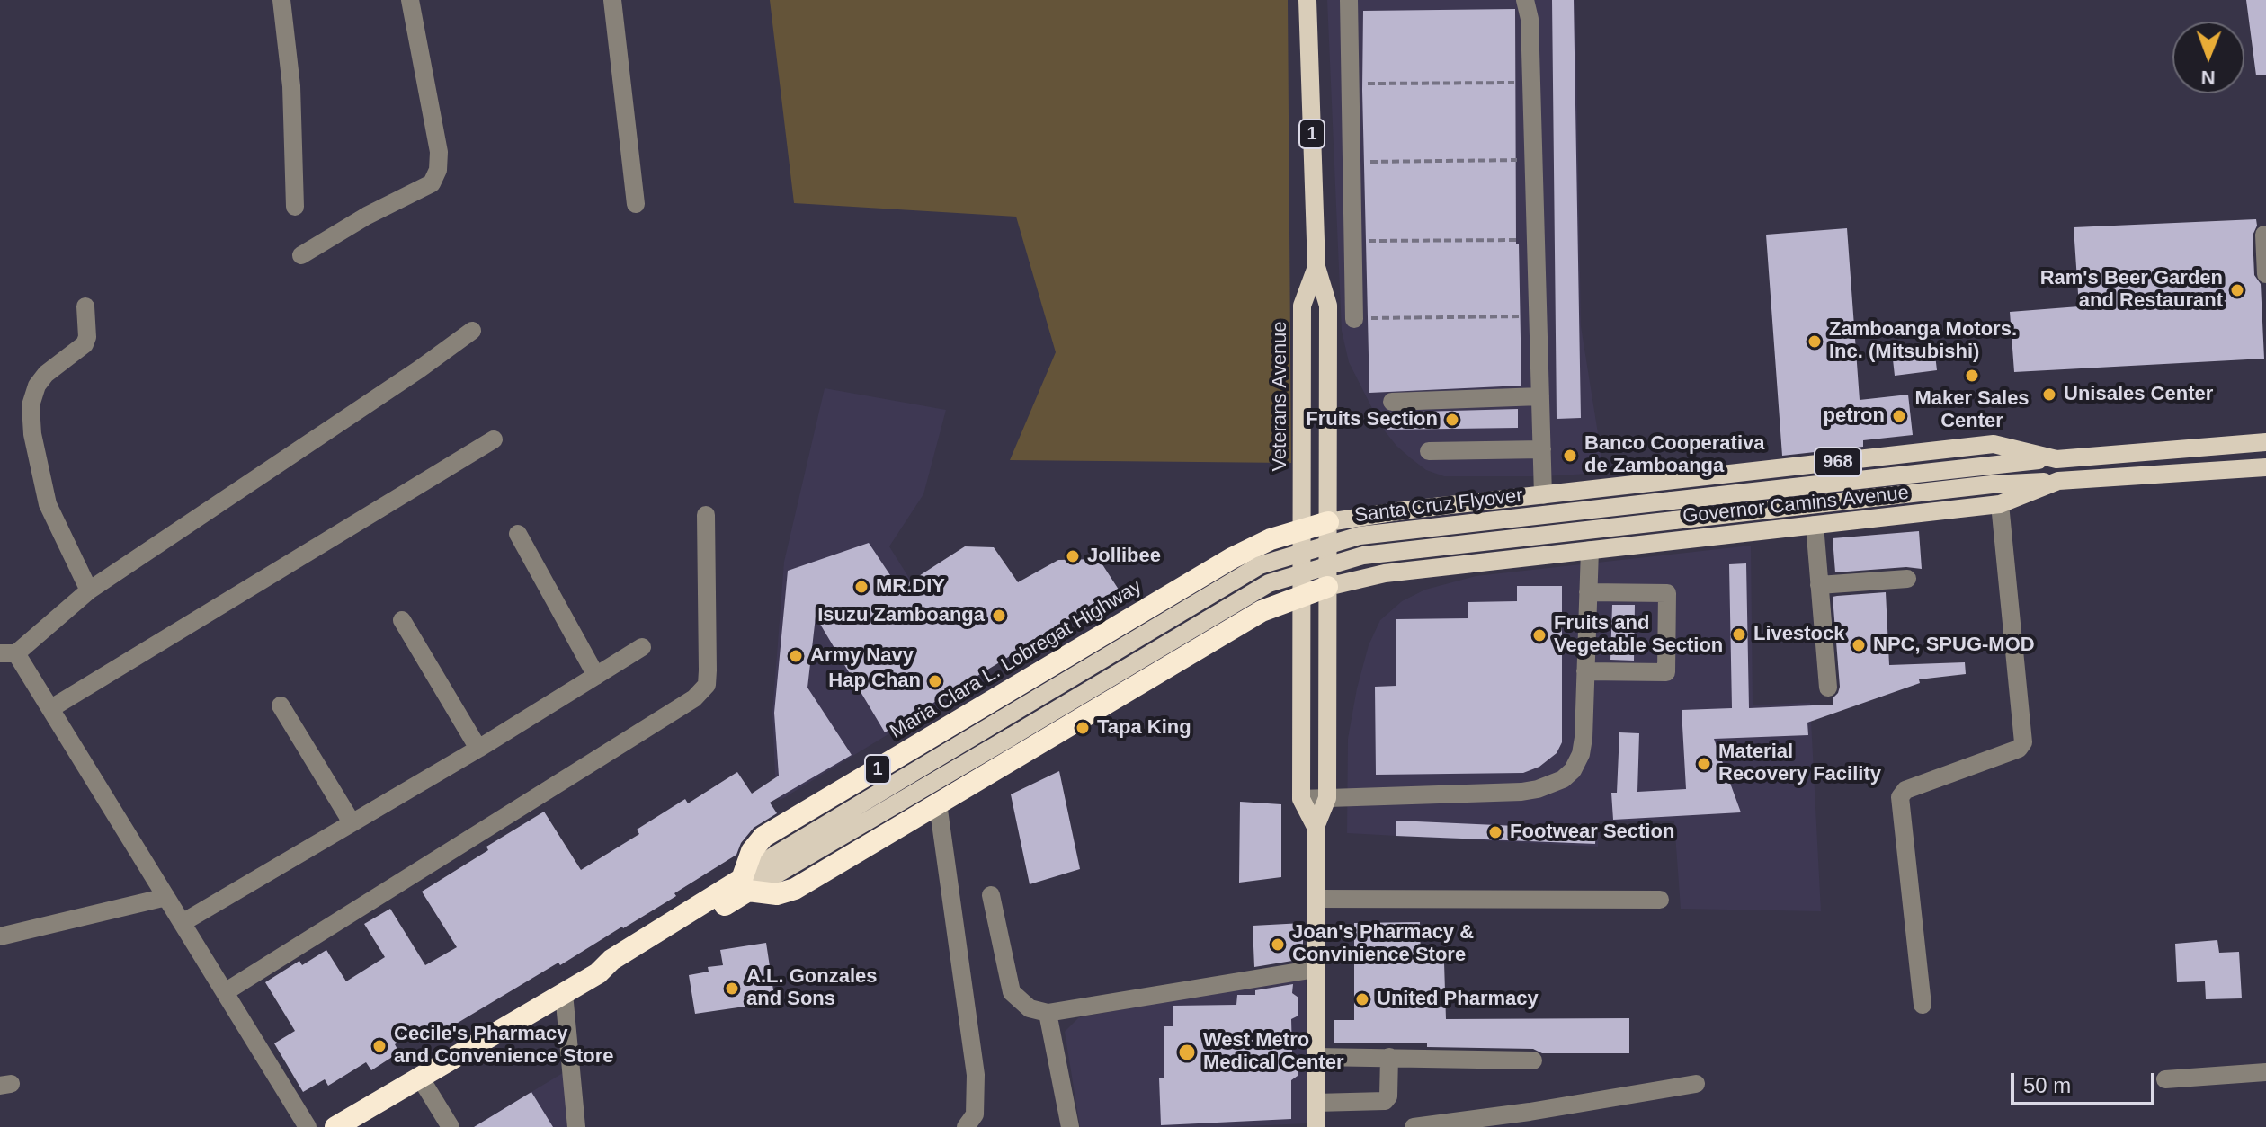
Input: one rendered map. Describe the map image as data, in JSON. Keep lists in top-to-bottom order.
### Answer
{
  "streets": {
    "highway": ["1", "Maria Clara L. Lobregat Highway"],
    "main road": [
      "Veterans Avenue",
      "968",
      "Governor Camins Avenue",
      "Santa Cruz Flyover"
    ]
  },
  "crossings": [
    ["1", "Veterans Avenue"],
    ["1", "Governor Camins Avenue"],
    ["1", "Maria Clara L. Lobregat Highway"],
    ["Veterans Avenue", "Governor Camins Avenue"],
    ["Veterans Avenue", "Maria Clara L. Lobregat Highway"],
    ["Governor Camins Avenue", "Santa Cruz Flyover"],
    ["Santa Cruz Flyover", "Maria Clara L. Lobregat Highway"]
  ],
  "places": [
    "Ram's Beer Garden and Restaurant",
    "Zamboanga Motors. Inc. (Mitsubishi)",
    "Maker Sales Center",
    "Unisales Center",
    "petron",
    "Fruits Section",
    "Banco Cooperativa de Zamboanga",
    "Jollibee",
    "MR.DIY",
    "Isuzu Zamboanga",
    "Livestock",
    "Fruits and Vegetable Section",
    "NPC, SPUG-MOD",
    "Army Navy",
    "Hap Chan",
    "Tapa King",
    "Material Recovery Facility",
    "Footwear Section",
    "Joan's Pharmacy & Convinience Store",
    "A.L. Gonzales and Sons",
    "United Pharmacy",
    "Cecile's Pharmacy and Convenience Store",
    "West Metro Medical Center"
  ],
  "scale_bar": "50 m",
  "north": "bottom"
}
